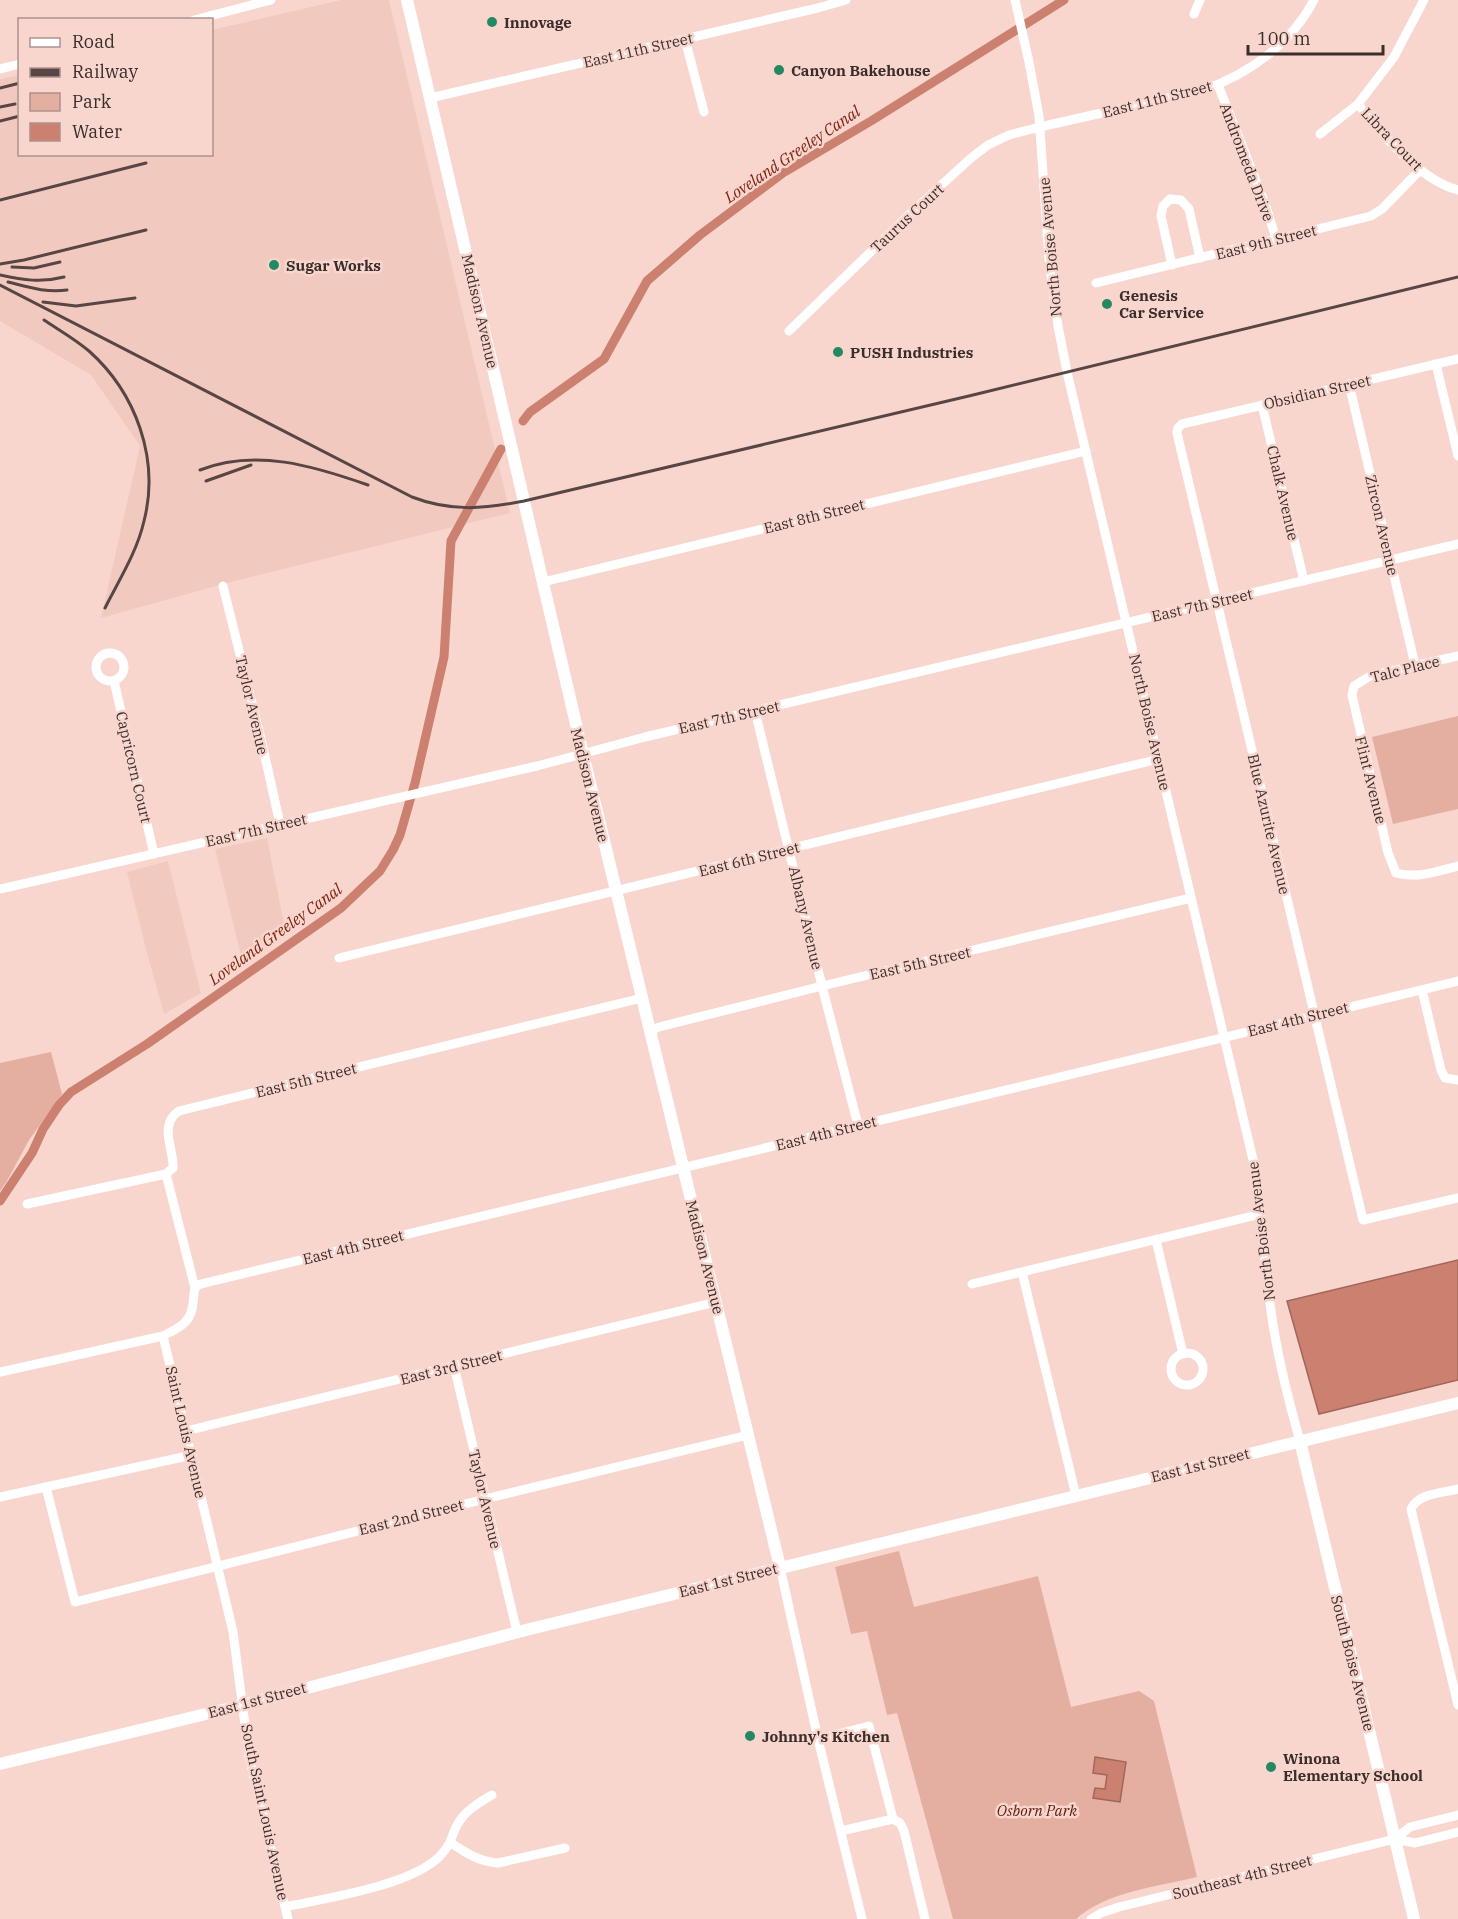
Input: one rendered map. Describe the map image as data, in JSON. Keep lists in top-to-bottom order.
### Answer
{
  "streets": {
    "main road": ["Madison Avenue", "East 1st Street", "South Boise Avenue"],
    "street": [
      "East 11th Street",
      "Libra Court",
      "Andromeda Drive",
      "Taurus Court",
      "East 9th Street",
      "North Boise Avenue",
      "Obsidian Street",
      "Chalk Avenue",
      "East 8th Street",
      "Zircon Avenue",
      "East 7th Street",
      "Talc Place",
      "Taylor Avenue",
      "Capricorn Court",
      "Flint Avenue",
      "Blue Azurite Avenue",
      "East 6th Street",
      "Albany Avenue",
      "East 5th Street",
      "East 4th Street",
      "East 3rd Street",
      "Saint Louis Avenue",
      "East 2nd Street",
      "South Saint Louis Avenue",
      "Southeast 4th Street"
    ]
  },
  "crossings": [
    ["East 11th Street", "Andromeda Drive"],
    ["East 11th Street", "Taurus Court"],
    ["East 11th Street", "North Boise Avenue"],
    ["East 11th Street", "Madison Avenue"],
    ["Libra Court", "East 9th Street"],
    ["Andromeda Drive", "East 9th Street"],
    ["Taurus Court", "North Boise Avenue"],
    ["North Boise Avenue", "East 8th Street"],
    ["North Boise Avenue", "East 7th Street"],
    ["North Boise Avenue", "East 6th Street"],
    ["North Boise Avenue", "East 5th Street"],
    ["North Boise Avenue", "East 4th Street"],
    ["North Boise Avenue", "East 1st Street"],
    ["North Boise Avenue", "South Boise Avenue"],
    ["Madison Avenue", "East 8th Street"],
    ["Madison Avenue", "East 7th Street"],
    ["Madison Avenue", "East 6th Street"],
    ["Madison Avenue", "East 5th Street"],
    ["Madison Avenue", "East 4th Street"],
    ["Madison Avenue", "East 3rd Street"],
    ["Madison Avenue", "East 1st Street"],
    ["Madison Avenue", "East 2nd Street"],
    ["Obsidian Street", "Chalk Avenue"],
    ["Obsidian Street", "Zircon Avenue"],
    ["Obsidian Street", "Blue Azurite Avenue"],
    ["Chalk Avenue", "East 7th Street"],
    ["Zircon Avenue", "East 7th Street"],
    ["Zircon Avenue", "Talc Place"],
    ["East 7th Street", "Taylor Avenue"],
    ["East 7th Street", "Capricorn Court"],
    ["East 7th Street", "Blue Azurite Avenue"],
    ["East 7th Street", "Albany Avenue"],
    ["Talc Place", "Flint Avenue"],
    ["Taylor Avenue", "East 3rd Street"],
    ["Taylor Avenue", "East 1st Street"],
    ["Taylor Avenue", "East 2nd Street"],
    ["Blue Azurite Avenue", "East 4th Street"],
    ["East 6th Street", "Albany Avenue"],
    ["Albany Avenue", "East 5th Street"],
    ["Albany Avenue", "East 4th Street"],
    ["East 3rd Street", "Saint Louis Avenue"],
    ["Saint Louis Avenue", "East 1st Street"],
    ["Saint Louis Avenue", "East 2nd Street"],
    ["Saint Louis Avenue", "South Saint Louis Avenue"],
    ["East 1st Street", "South Boise Avenue"],
    ["East 1st Street", "South Saint Louis Avenue"],
    ["South Boise Avenue", "Southeast 4th Street"]
  ],
  "water": ["Loveland Greeley Canal"],
  "parks": ["Osborn Park"],
  "places": [
    "Innovage",
    "Canyon Bakehouse",
    "Sugar Works",
    "Genesis Car Service",
    "PUSH Industries",
    "Johnny's Kitchen",
    "Winona Elementary School"
  ],
  "legend": [
    "Road",
    "Railway",
    "Park",
    "Water"
  ],
  "scale_bar": "100 m"
}
